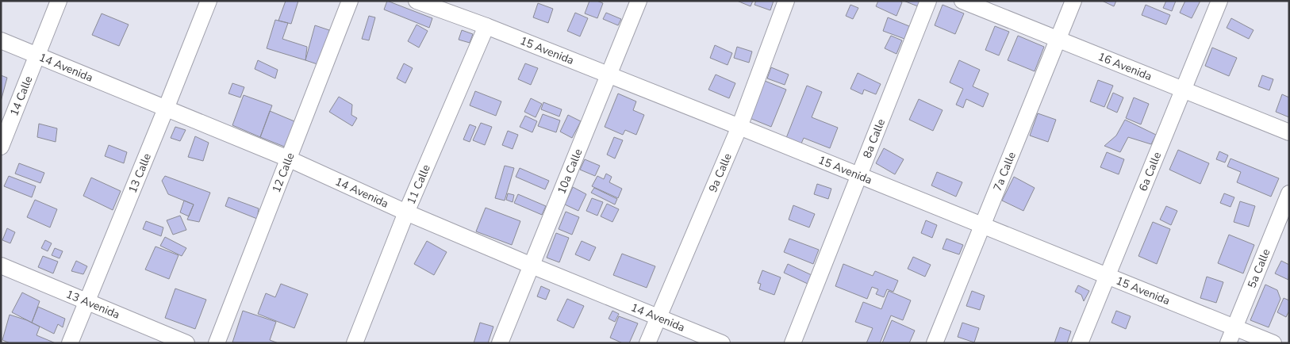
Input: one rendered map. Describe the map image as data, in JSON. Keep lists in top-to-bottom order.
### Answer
{
  "streets": {
    "street": [
      "15 Avenida",
      "16 Avenida",
      "14 Avenida",
      "14 Calle",
      "8a Calle",
      "13 Calle",
      "12 Calle",
      "10a Calle",
      "7a Calle",
      "6a Calle",
      "9a Calle",
      "11 Calle",
      "5a Calle",
      "13 Avenida"
    ]
  },
  "crossings": [
    ["15 Avenida", "8a Calle"],
    ["15 Avenida", "10a Calle"],
    ["15 Avenida", "7a Calle"],
    ["15 Avenida", "6a Calle"],
    ["15 Avenida", "9a Calle"],
    ["15 Avenida", "11 Calle"],
    ["15 Avenida", "5a Calle"],
    ["16 Avenida", "7a Calle"],
    ["16 Avenida", "6a Calle"],
    ["14 Avenida", "14 Calle"],
    ["14 Avenida", "13 Calle"],
    ["14 Avenida", "12 Calle"],
    ["14 Avenida", "10a Calle"],
    ["14 Avenida", "9a Calle"],
    ["14 Avenida", "11 Calle"],
    ["13 Calle", "13 Avenida"]
  ]
}
